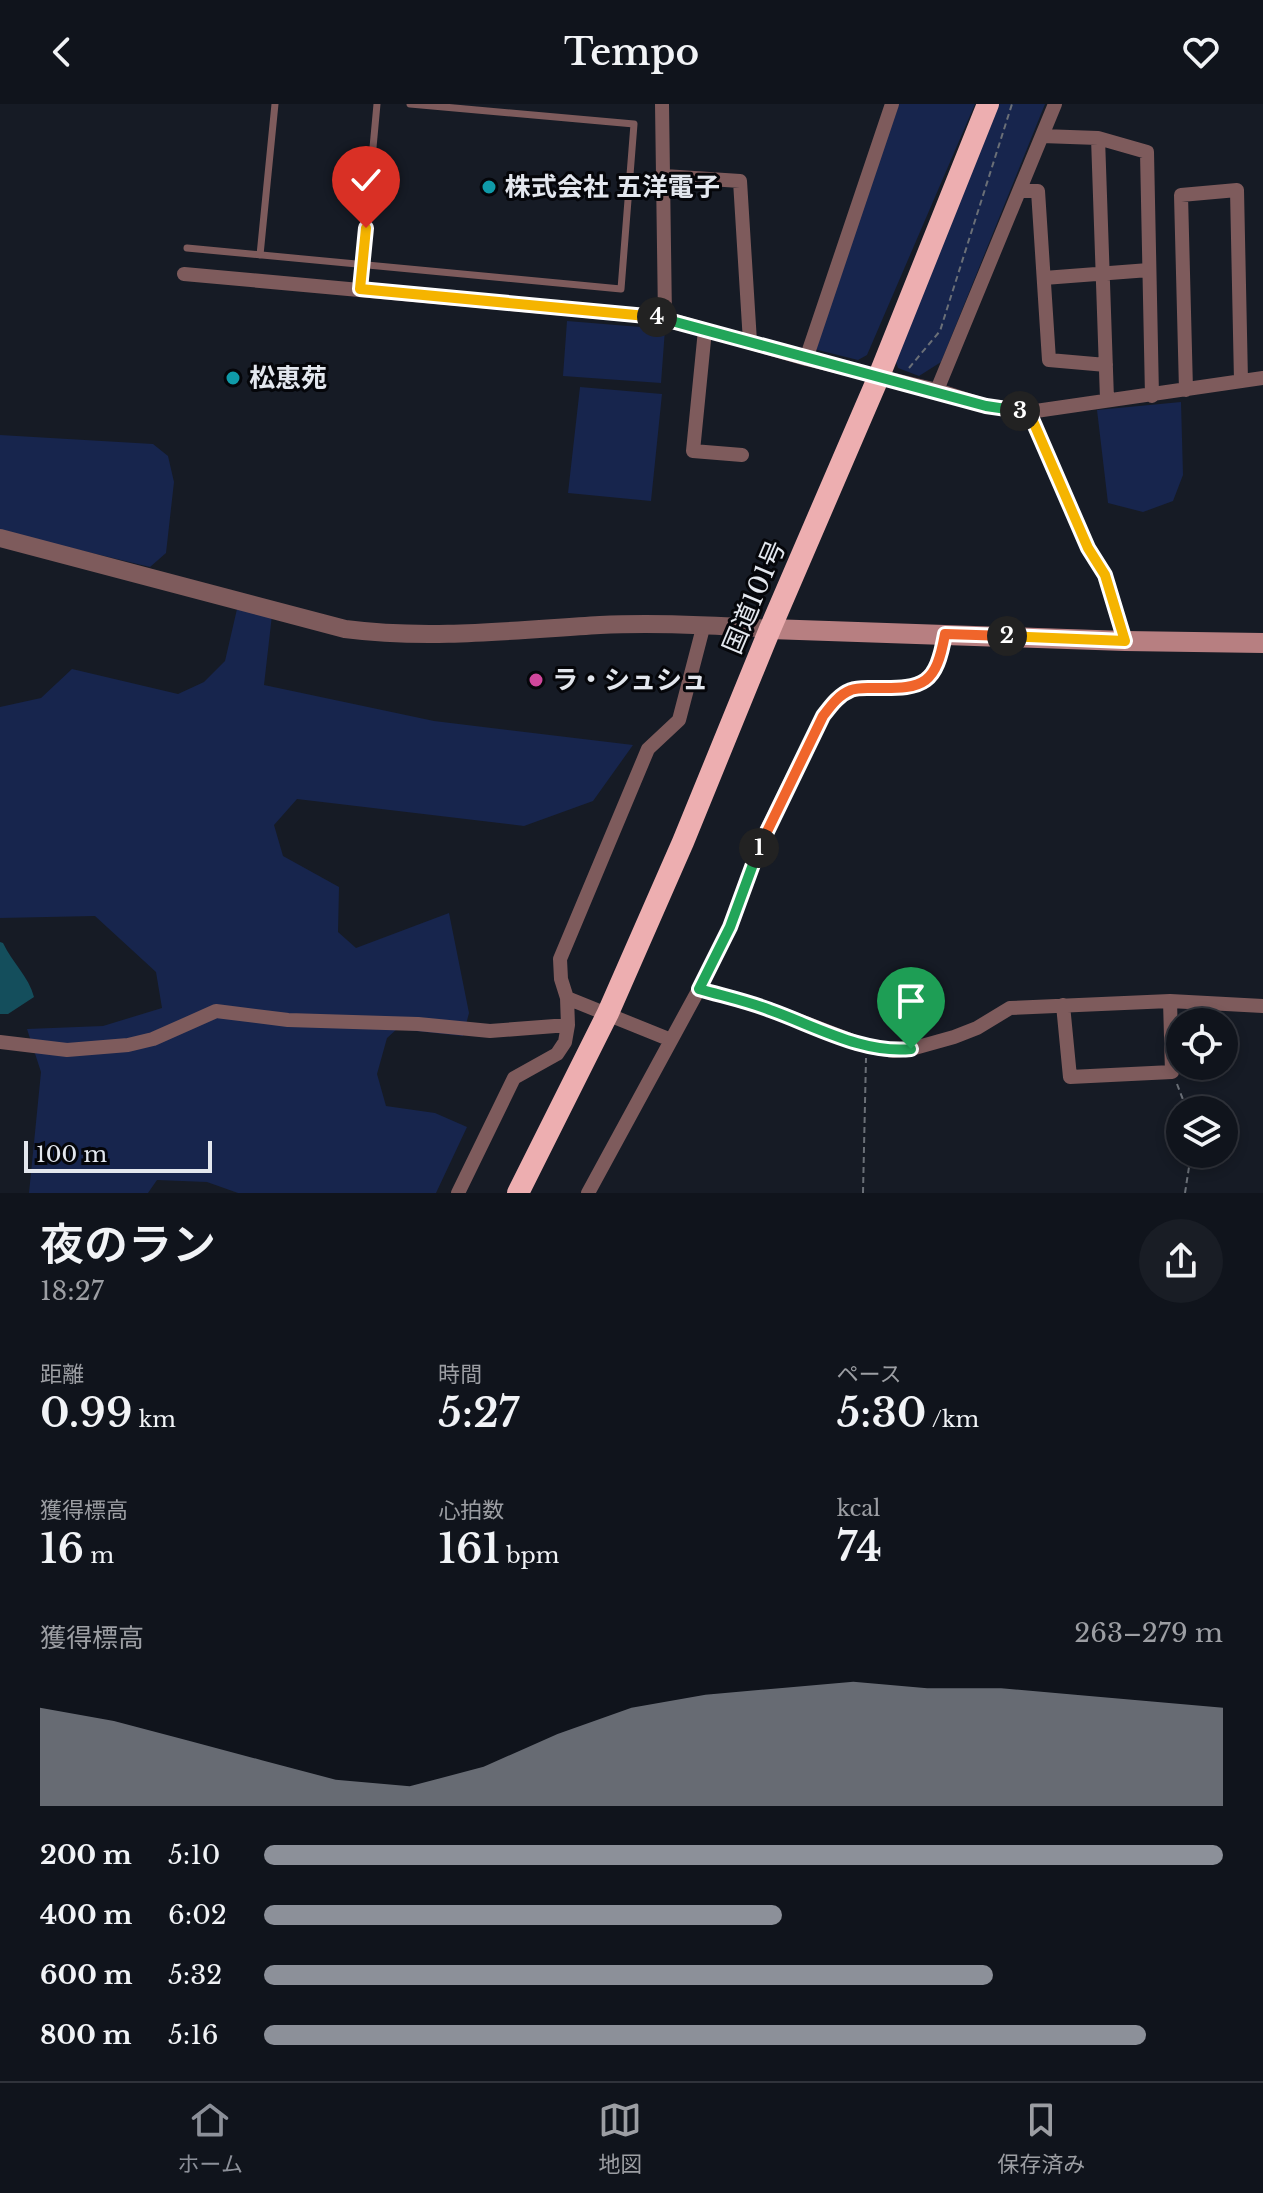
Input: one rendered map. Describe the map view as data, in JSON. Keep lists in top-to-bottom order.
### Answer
{
  "streets": {
    "highway": ["国道101号"]
  },
  "places": ["株式会社 五洋電子", "松恵苑", "ラ・シュシュ"],
  "scale_bar": "100 m",
  "page": {
    "header": "Tempo",
    "pins": [
      "4",
      "3",
      "2",
      "1"
    ],
    "scale": "100 m",
    "heading": ["夜のラン", "18:27"],
    "stats": [
      ["距離", "0.99 km"],
      ["時間", "5:27"],
      ["ペース", "5:30 /km"],
      ["獲得標高", "16 m"],
      ["心拍数", "161 bpm"],
      ["kcal", "74"]
    ],
    "chart": ["獲得標高", "263–279 m"],
    "list": [
      {
        "name": "200 m",
        "note": "5:10"
      },
      {
        "name": "400 m",
        "note": "6:02"
      },
      {
        "name": "600 m",
        "note": "5:32"
      },
      {
        "name": "800 m",
        "note": "5:16"
      }
    ],
    "tabs": ["ホーム", "地図", "保存済み"]
  }
}
